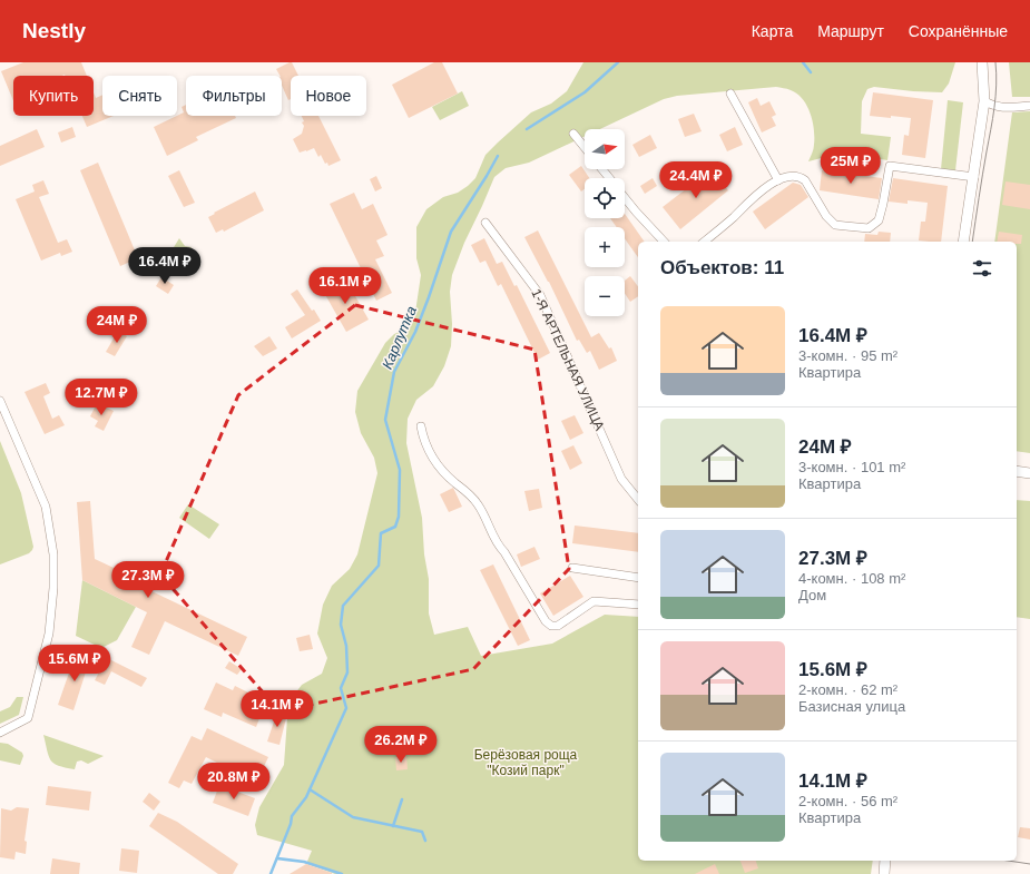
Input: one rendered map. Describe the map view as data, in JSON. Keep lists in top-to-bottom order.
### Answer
{
  "streets": {
    "street": ["1-Я АРТЕЛЬНАЯ УЛИЦА"]
  },
  "water": ["Карлутка"],
  "parks": ["Берёзовая роща \"Козий парк\""],
  "north": "right",
  "page": {
    "header": "Nestly",
    "nav": ["Карта", "Маршрут", "Сохранённые"],
    "chip": [
      "Купить",
      "Снять",
      "Фильтры",
      "Новое"
    ],
    "map_buttons": ["+", "−"],
    "price": [
      "25M ₽",
      "24.4M ₽",
      "16.4M ₽",
      "16.1M ₽",
      "24M ₽",
      "12.7M ₽",
      "27.3M ₽",
      "15.6M ₽",
      "14.1M ₽",
      "26.2M ₽",
      "20.8M ₽"
    ],
    "heading": "Объектов: 11",
    "list": [
      {
        "name": "16.4M ₽",
        "note": "3-комн. · 95 m² · Квартира"
      },
      {
        "name": "24M ₽",
        "note": "3-комн. · 101 m² · Квартира"
      },
      {
        "name": "27.3M ₽",
        "note": "4-комн. · 108 m² · Дом"
      },
      {
        "name": "15.6M ₽",
        "note": "2-комн. · 62 m² · Базисная улица"
      },
      {
        "name": "14.1M ₽",
        "note": "2-комн. · 56 m² · Квартира"
      }
    ]
  }
}
